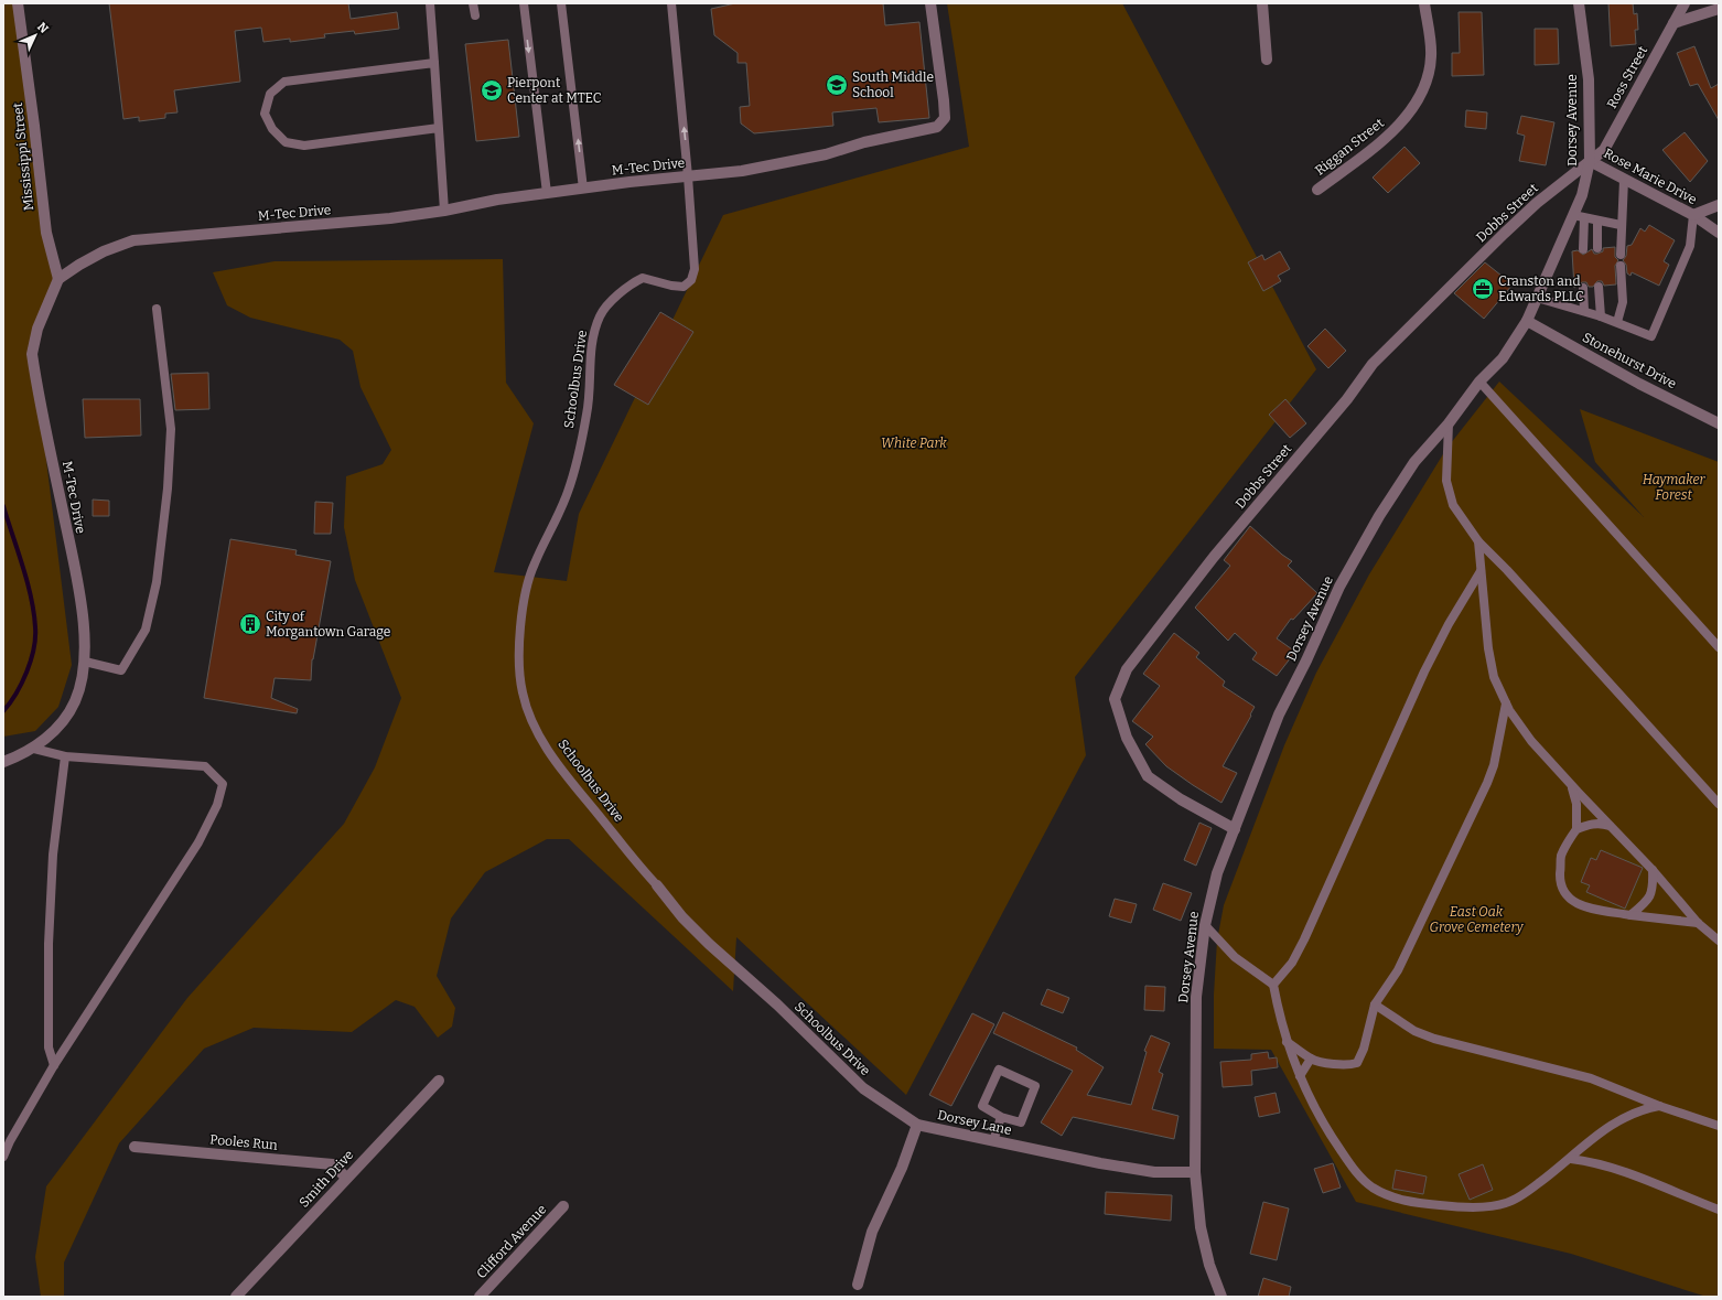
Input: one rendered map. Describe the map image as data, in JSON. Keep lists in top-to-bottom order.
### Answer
{
  "streets": {
    "street": [
      "Ross Street",
      "Dorsey Avenue",
      "Riggan Street",
      "Mississippi Street",
      "M-Tec Drive",
      "Rose Marie Drive",
      "Dobbs Street",
      "Stonehurst Drive",
      "Schoolbus Drive",
      "Dorsey Lane",
      "Pooles Run",
      "Smith Drive",
      "Clifford Avenue"
    ]
  },
  "crossings": [
    ["Ross Street", "Dorsey Avenue"],
    ["Ross Street", "Rose Marie Drive"],
    ["Ross Street", "Dobbs Street"],
    ["Dorsey Avenue", "Rose Marie Drive"],
    ["Dorsey Avenue", "Dobbs Street"],
    ["Dorsey Avenue", "Stonehurst Drive"],
    ["Dorsey Avenue", "Dorsey Lane"],
    ["Mississippi Street", "M-Tec Drive"],
    ["M-Tec Drive", "Schoolbus Drive"],
    ["Rose Marie Drive", "Dobbs Street"],
    ["Schoolbus Drive", "Dorsey Lane"],
    ["Pooles Run", "Smith Drive"]
  ],
  "parks": ["White Park", "Haymaker Forest", "East Oak Grove Cemetery"],
  "places": {
    "school or university": ["South Middle School", "Pierpont Center at MTEC"],
    "office": ["Cranston and Edwards PLLC"],
    "building": ["City of Morgantown Garage"]
  },
  "north": "top right"
}
